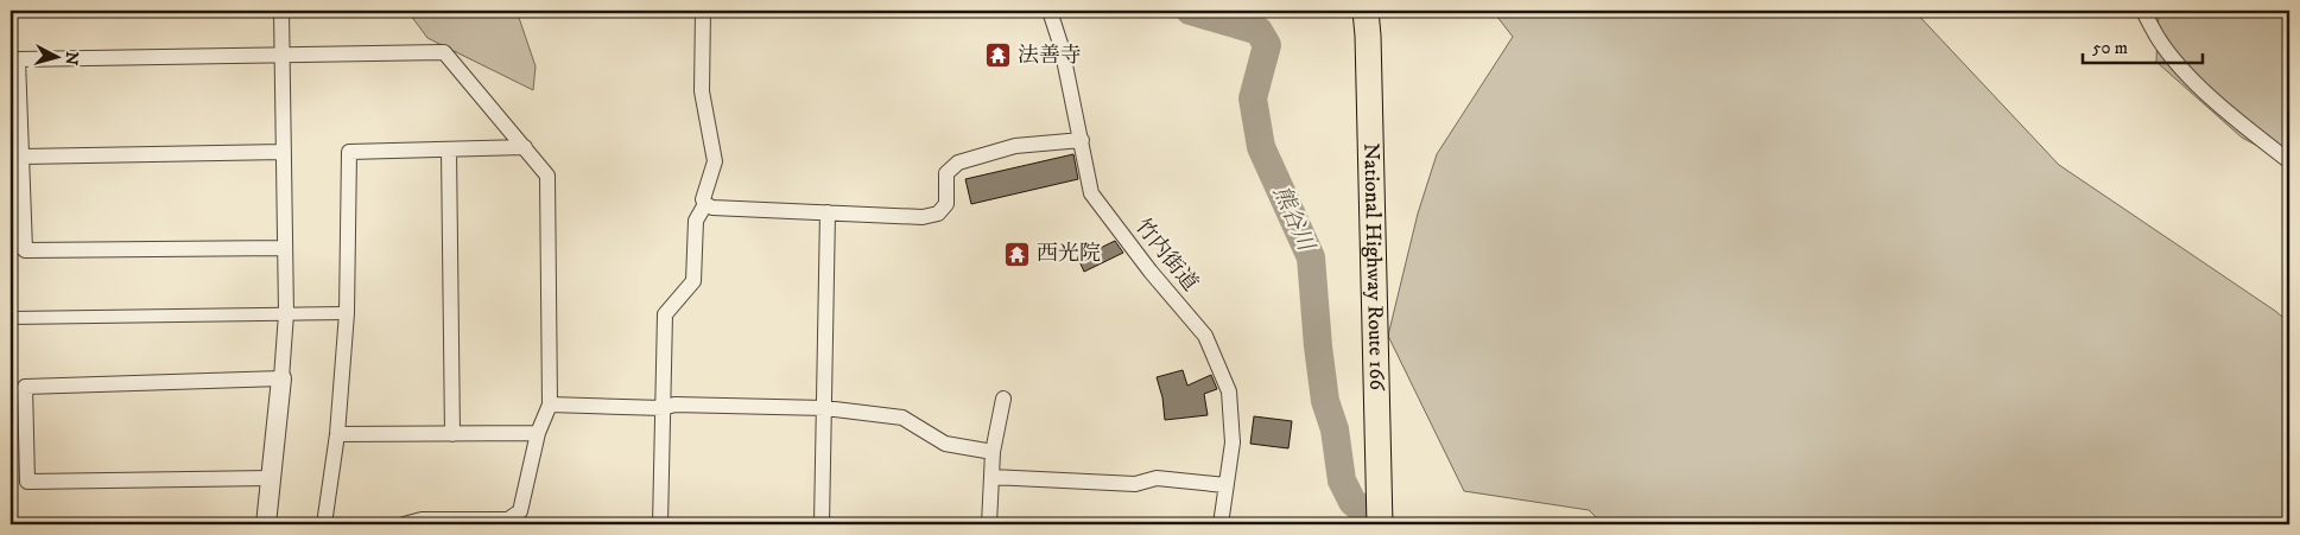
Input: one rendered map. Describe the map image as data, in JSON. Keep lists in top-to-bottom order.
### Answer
{
  "streets": {
    "highway": ["National Highway Route 166"],
    "street": ["竹内街道"]
  },
  "water": ["熊谷川"],
  "places": {
    "temple": ["法善寺", "西光院"]
  },
  "scale_bar": "50 m",
  "north": "right"
}
